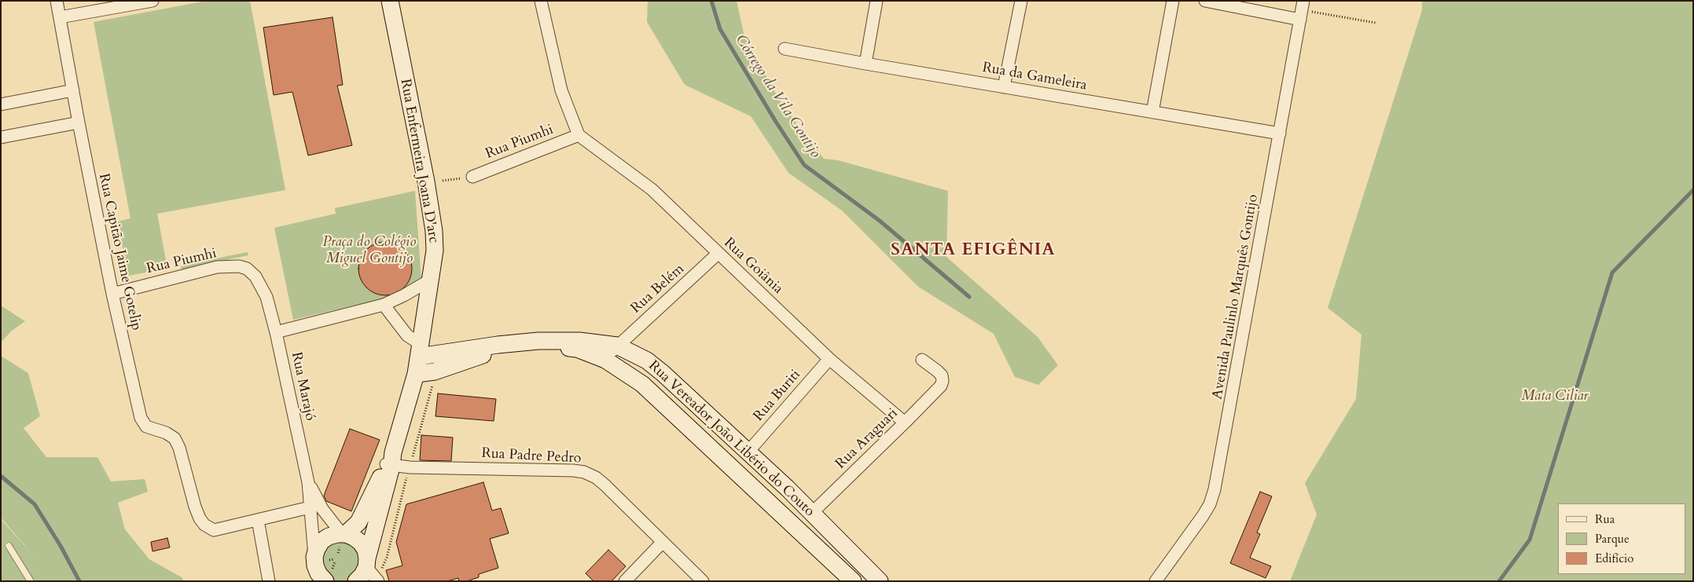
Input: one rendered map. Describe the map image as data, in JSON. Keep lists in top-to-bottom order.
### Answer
{
  "streets": {
    "main road": ["Rua Enfermeira Joana D'arc", "Rua Vereador João Libério do Couto"],
    "street": [
      "Rua da Gameleira",
      "Rua Piumhi",
      "Rua Capitão Jaime Gotelip",
      "Rua Goiânia",
      "Rua Belém",
      "Avenida Paulinlo Marquês Gontijo",
      "Rua Marajó",
      "Rua Buriti",
      "Rua Araguari",
      "Rua Padre Pedro"
    ]
  },
  "crossings": [
    ["Rua da Gameleira", "Avenida Paulinlo Marquês Gontijo"],
    ["Rua Piumhi", "Rua Capitão Jaime Gotelip"],
    ["Rua Piumhi", "Rua Goiânia"],
    ["Rua Piumhi", "Rua Marajó"],
    ["Rua Enfermeira Joana D'arc", "Rua Marajó"],
    ["Rua Enfermeira Joana D'arc", "Rua Padre Pedro"],
    ["Rua Goiânia", "Rua Belém"],
    ["Rua Goiânia", "Rua Buriti"],
    ["Rua Goiânia", "Rua Araguari"],
    ["Rua Belém", "Rua Vereador João Libério do Couto"],
    ["Rua Buriti", "Rua Vereador João Libério do Couto"],
    ["Rua Vereador João Libério do Couto", "Rua Araguari"]
  ],
  "districts": ["SANTA EFIGÊNIA"],
  "water": ["Córrego da Vila Gontijo"],
  "parks": ["Praça do Colégio Miguel Gontijo", "Mata Ciliar"],
  "legend": ["Rua", "Parque", "Edifício"]
}
